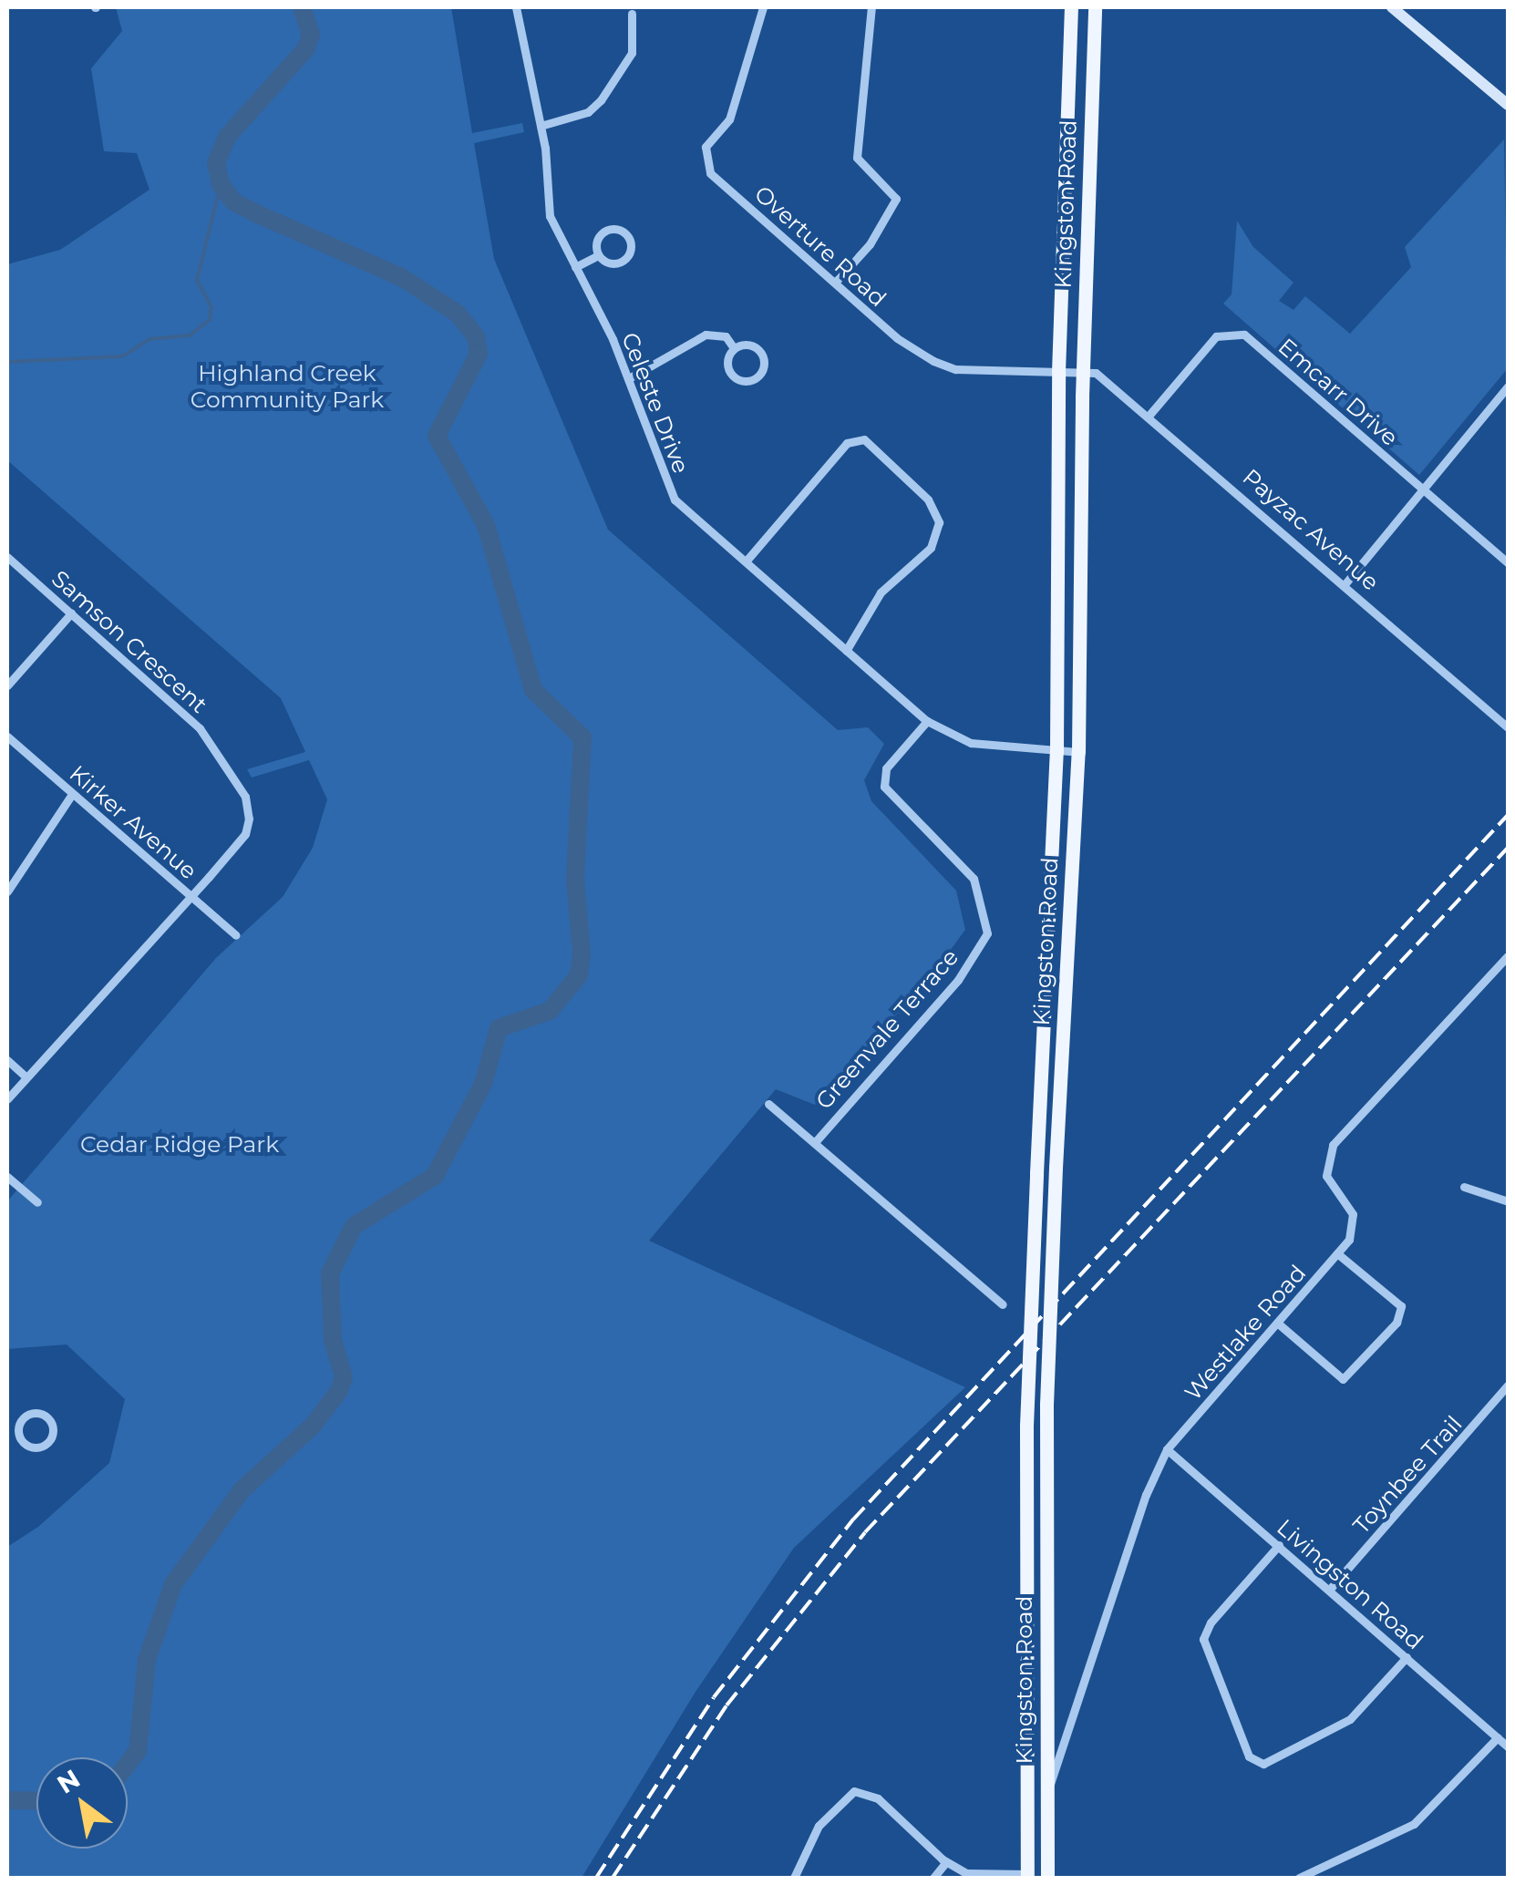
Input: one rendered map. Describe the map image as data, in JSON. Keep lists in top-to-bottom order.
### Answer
{
  "streets": {
    "main road": ["Kingston Road"],
    "street": [
      "Overture Road",
      "Emcarr Drive",
      "Celeste Drive",
      "Payzac Avenue",
      "Samson Crescent",
      "Kirker Avenue",
      "Greenvale Terrace",
      "Westlake Road",
      "Toynbee Trail",
      "Livingston Road"
    ]
  },
  "crossings": [
    ["Kingston Road", "Overture Road"],
    ["Kingston Road", "Celeste Drive"],
    ["Kingston Road", "Payzac Avenue"],
    ["Kingston Road", "Westlake Road"],
    ["Overture Road", "Payzac Avenue"],
    ["Emcarr Drive", "Payzac Avenue"],
    ["Celeste Drive", "Greenvale Terrace"],
    ["Samson Crescent", "Kirker Avenue"],
    ["Westlake Road", "Livingston Road"],
    ["Toynbee Trail", "Livingston Road"]
  ],
  "parks": ["Highland Creek Community Park", "Cedar Ridge Park"],
  "north": "top left"
}
